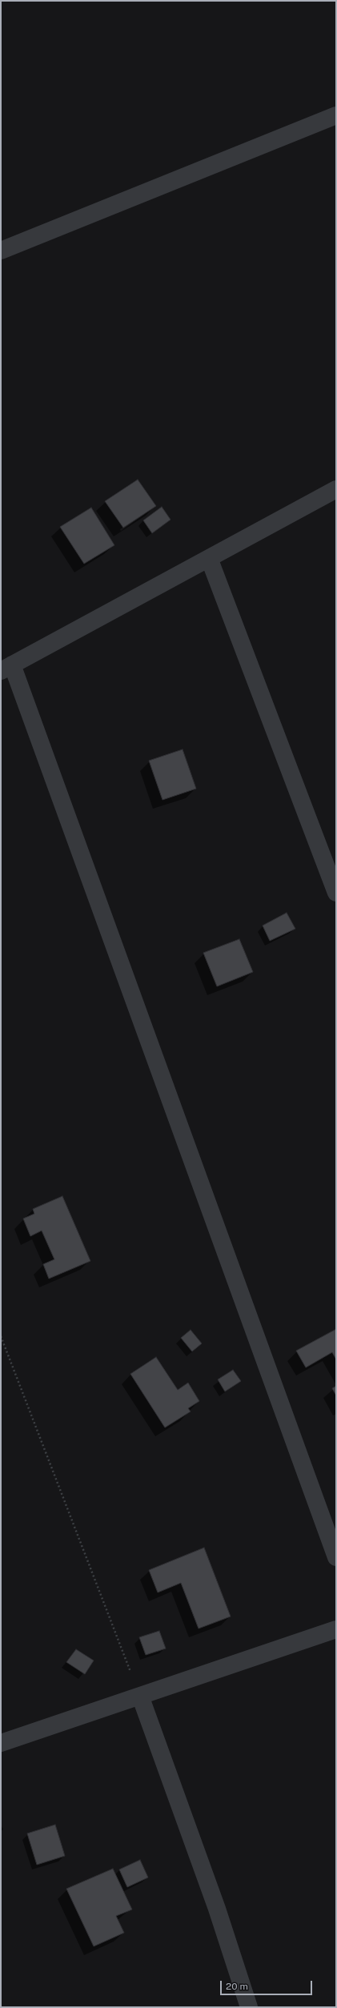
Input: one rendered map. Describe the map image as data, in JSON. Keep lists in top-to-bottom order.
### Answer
{
  "scale_bar": "20 m"
}
